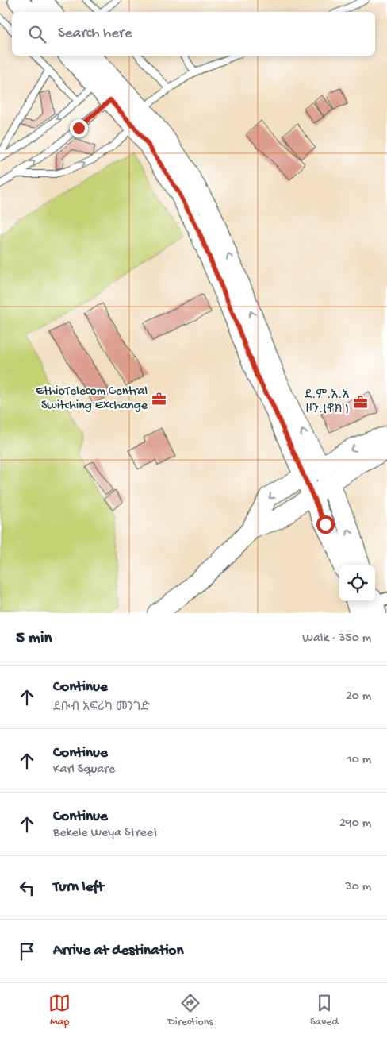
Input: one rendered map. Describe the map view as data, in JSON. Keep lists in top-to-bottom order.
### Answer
{
  "places": {
    "office": ["EthioTelecom Central Switching Exchange", "ደ.ም.አ.አ ዞን.(ኖክ )"]
  },
  "page": {
    "search": "Search here",
    "heading": ["5 min", "Walk · 350 m"],
    "list": [
      ["Continue", "ደቡብ አፍሪካ መንገድ", "20 m"],
      ["Continue", "Karl Square", "10 m"],
      ["Continue", "Bekele Weya Street", "290 m"],
      ["Turn left", "30 m"],
      "Arrive at destination"
    ],
    "nav": ["Map", "Directions", "Saved"]
  }
}
